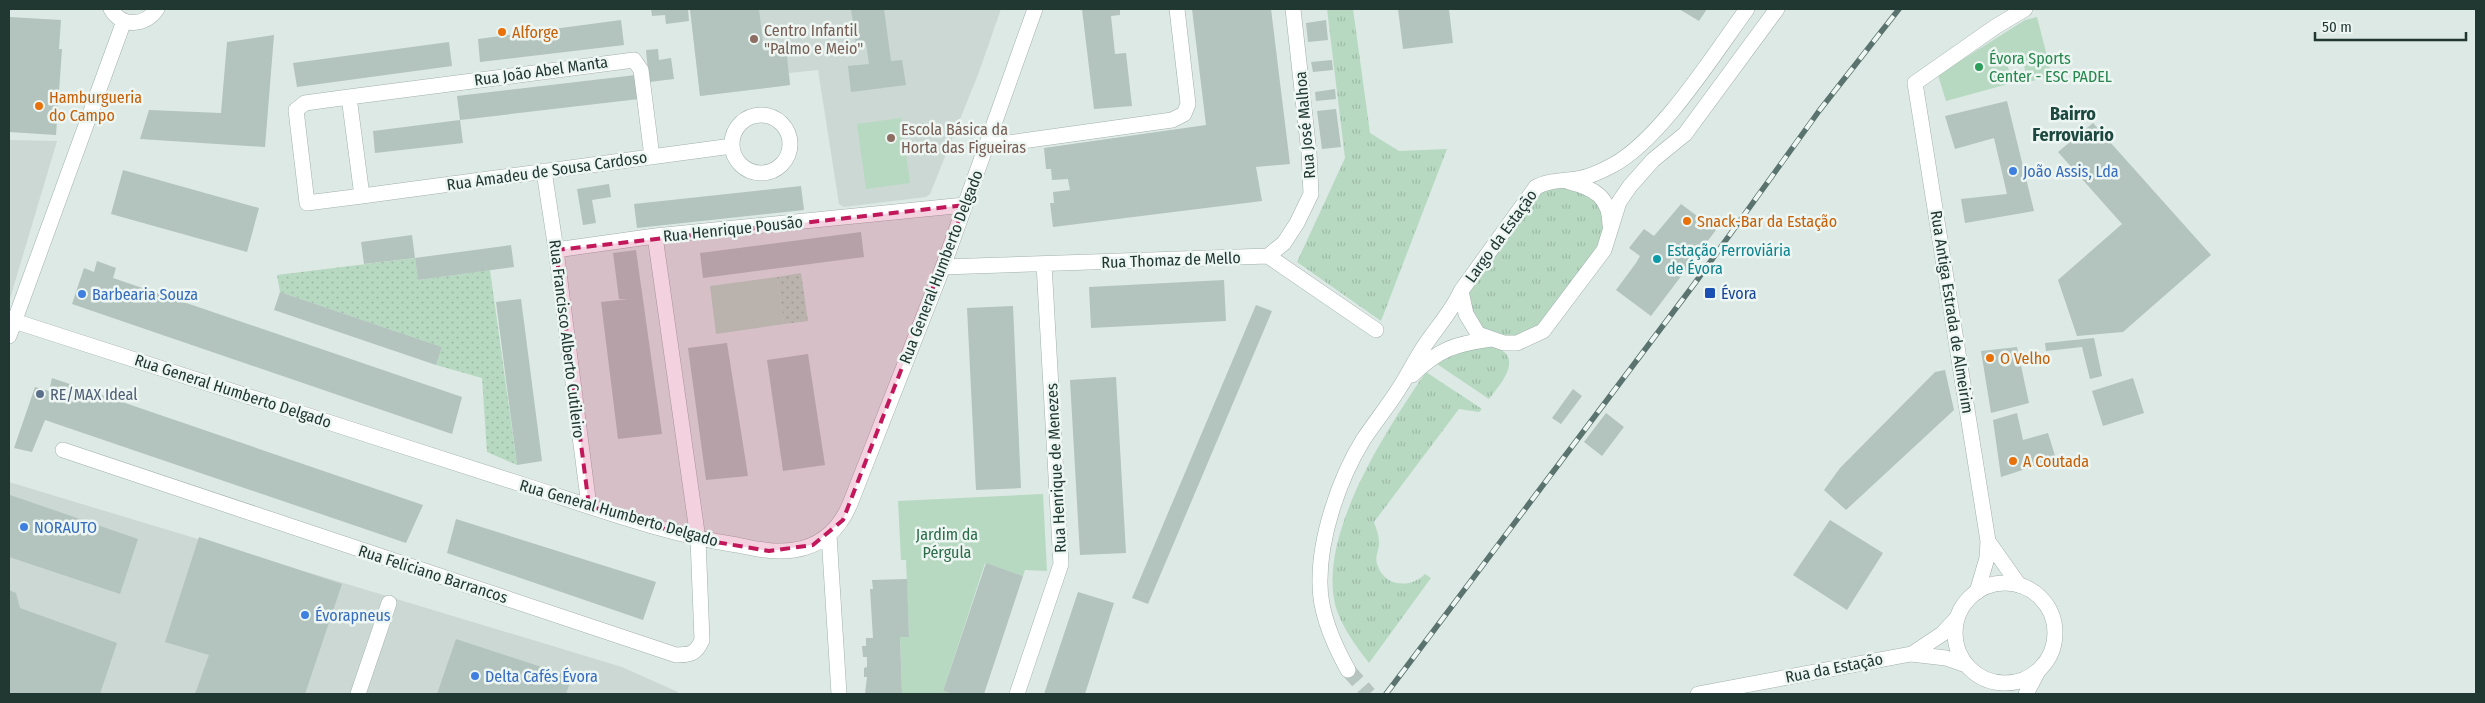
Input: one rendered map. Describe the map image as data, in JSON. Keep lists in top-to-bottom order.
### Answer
{
  "streets": {
    "street": [
      "Rua João Abel Manta",
      "Rua José Malhoa",
      "Rua Amadeu de Sousa Cardoso",
      "Rua Henrique Pousão",
      "Largo da Estação",
      "Rua Thomaz de Mello",
      "Rua General Humberto Delgado",
      "Rua Antiga Estrada de Almeirim",
      "Rua Francisco Alberto Cutileiro",
      "Rua Henrique de Menezes",
      "Rua Feliciano Barrancos",
      "Rua da Estação"
    ]
  },
  "crossings": [
    ["Rua João Abel Manta", "Rua Amadeu de Sousa Cardoso"],
    ["Rua José Malhoa", "Rua Thomaz de Mello"],
    ["Rua Amadeu de Sousa Cardoso", "Rua Francisco Alberto Cutileiro"],
    ["Rua Henrique Pousão", "Rua General Humberto Delgado"],
    ["Rua Henrique Pousão", "Rua Feliciano Barrancos"],
    ["Rua Thomaz de Mello", "Rua General Humberto Delgado"],
    ["Rua Thomaz de Mello", "Rua Henrique de Menezes"],
    ["Rua General Humberto Delgado", "Rua Francisco Alberto Cutileiro"],
    ["Rua General Humberto Delgado", "Rua Feliciano Barrancos"],
    ["Rua Antiga Estrada de Almeirim", "Rua da Estação"]
  ],
  "districts": ["Bairro Ferroviario"],
  "parks": ["Jardim da Pérgula"],
  "places": {
    "other": [
      "Alforge",
      "Centro Infantil \"Palmo e Meio\"",
      "Évora Sports Center - ESC PADEL",
      "Hamburgueria do Campo",
      "Escola Básica da Horta das Figueiras",
      "João Assis, Lda",
      "Snack-Bar da Estação",
      "Estação Ferroviária de Évora",
      "Barbearia Souza",
      "O Velho",
      "RE/MAX Ideal",
      "A Coutada",
      "NORAUTO",
      "Évorapneus",
      "Delta Cafés Évora"
    ],
    "transit": ["Évora"]
  },
  "scale_bar": "50 m"
}
